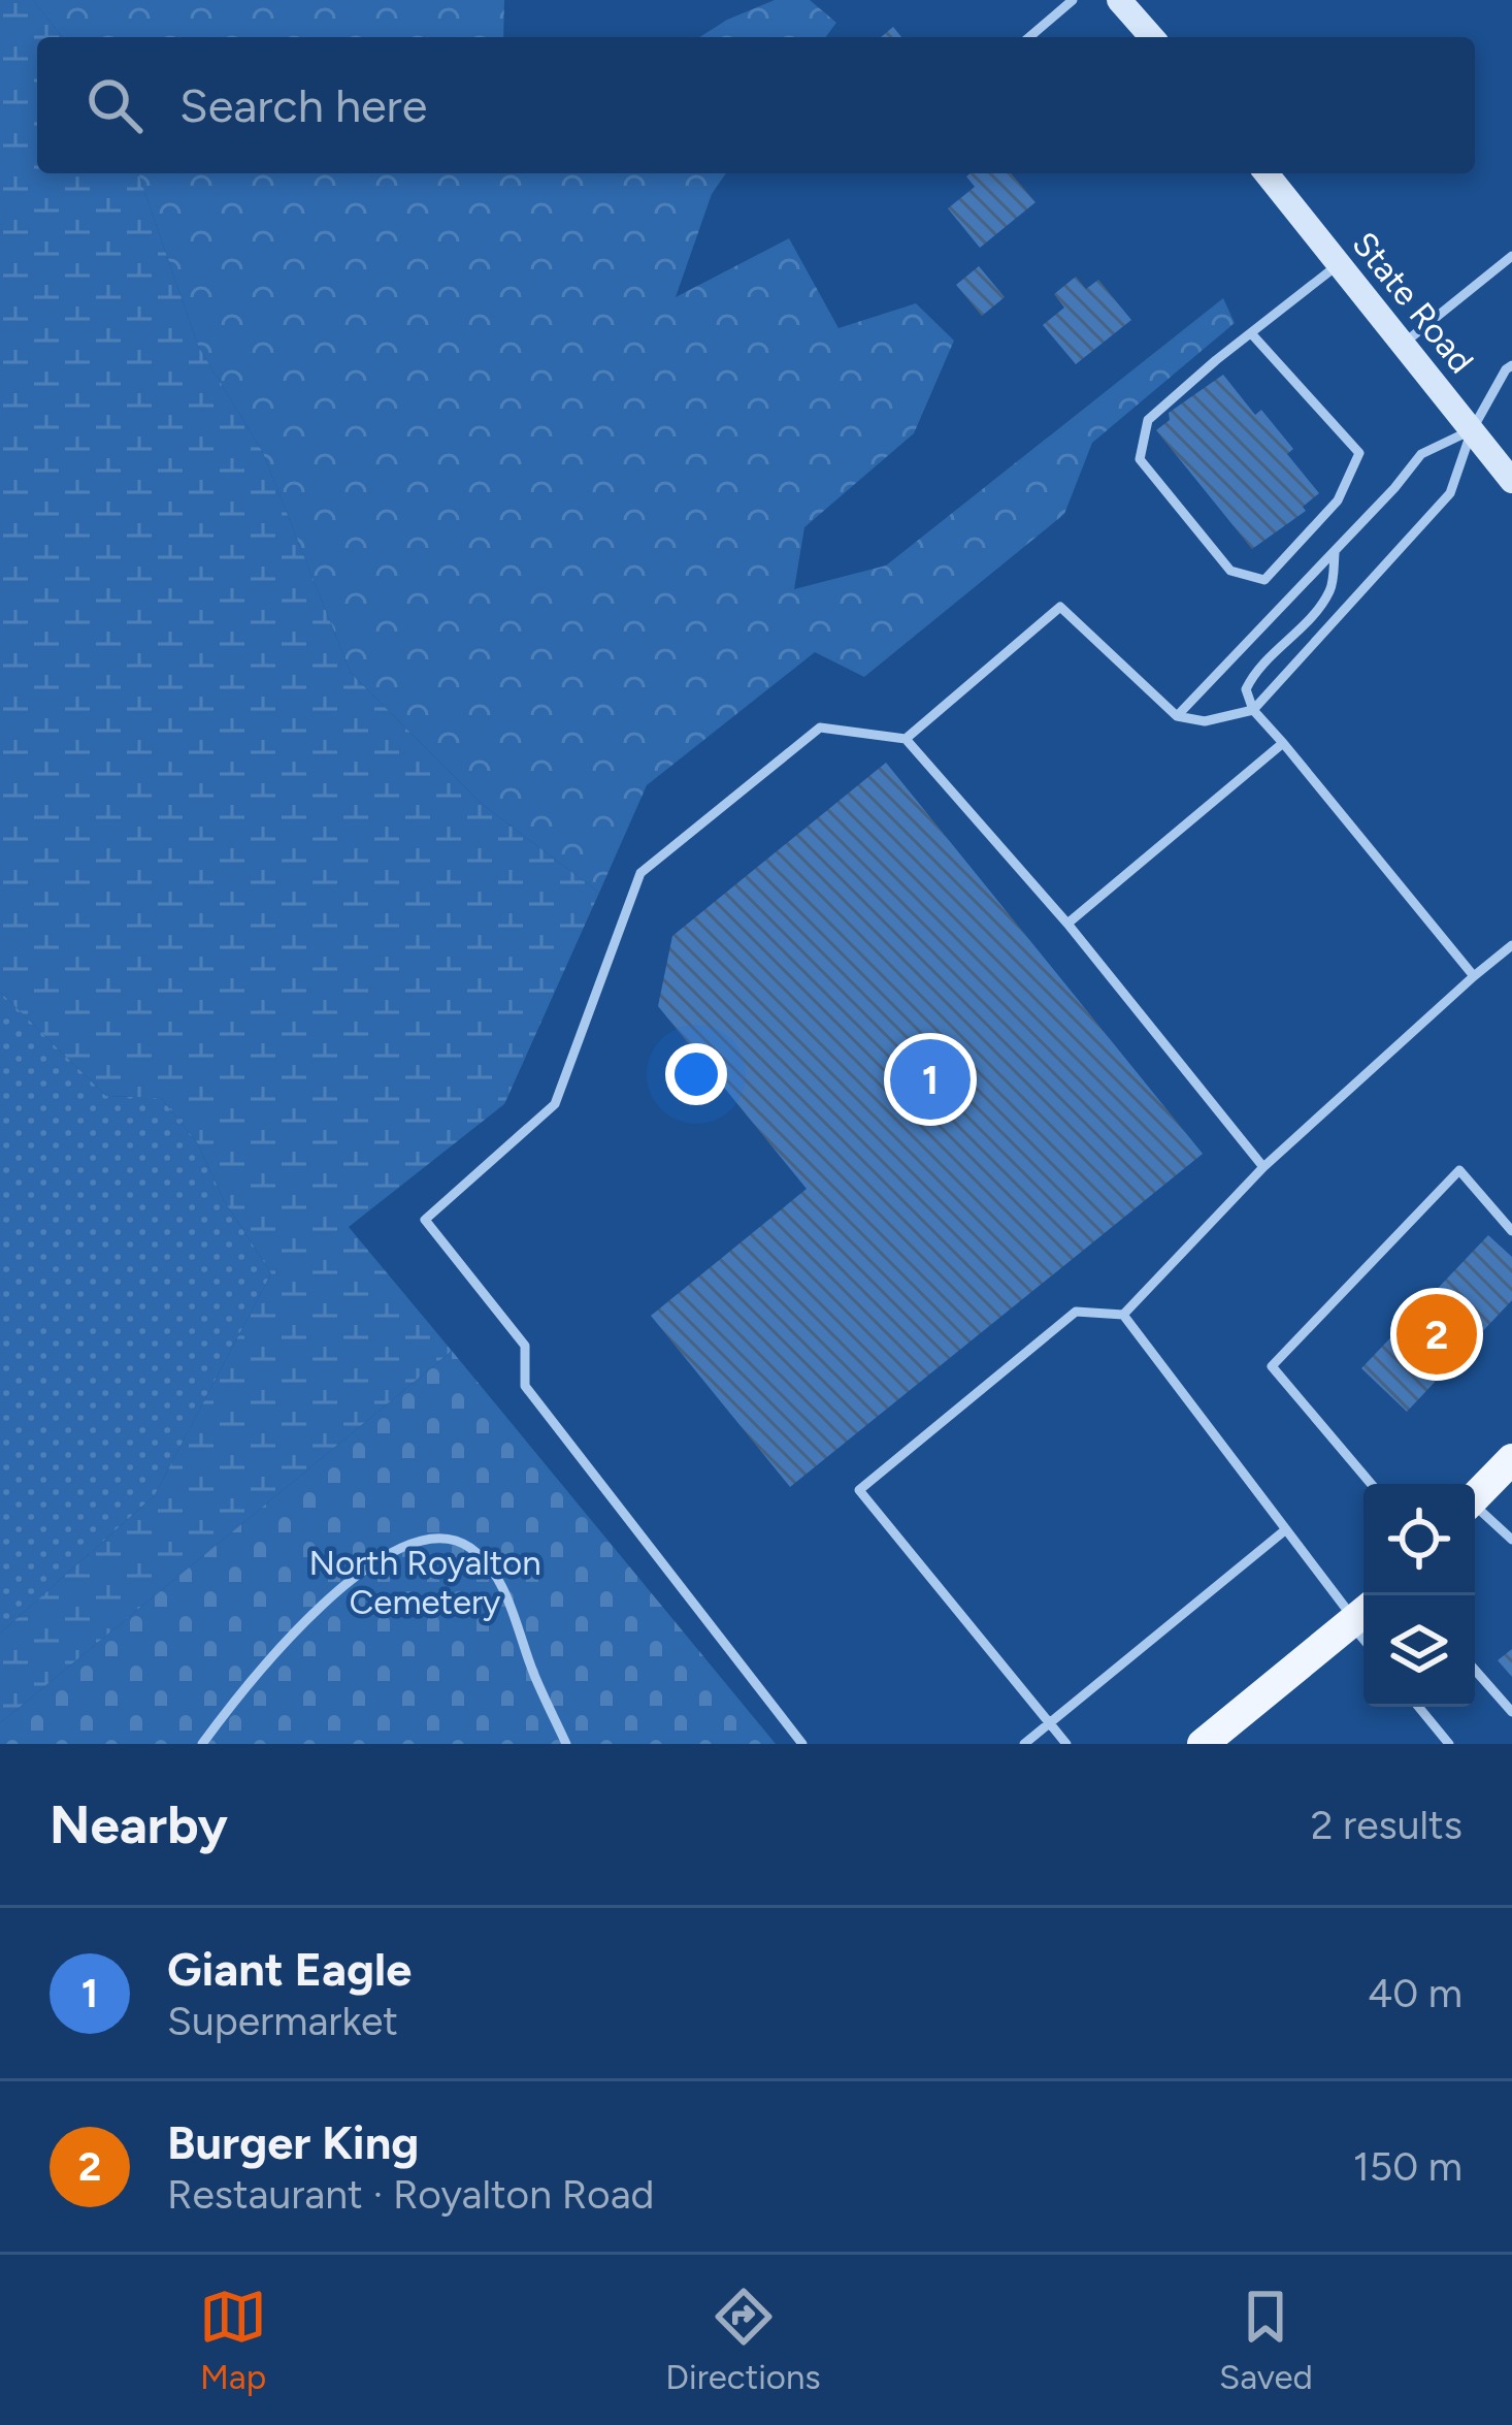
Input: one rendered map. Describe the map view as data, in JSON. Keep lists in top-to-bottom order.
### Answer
{
  "streets": {
    "main road": ["State Road"]
  },
  "parks": ["North Royalton Cemetery"],
  "page": {
    "search": "Search here",
    "pins": ["1", "2"],
    "heading": ["Nearby", "2 results"],
    "list": [
      {
        "mark": "1",
        "name": "Giant Eagle",
        "note": "Supermarket",
        "value": "40 m"
      },
      {
        "mark": "2",
        "name": "Burger King",
        "note": "Restaurant · Royalton Road",
        "value": "150 m"
      }
    ],
    "nav": ["Map", "Directions", "Saved"]
  }
}
